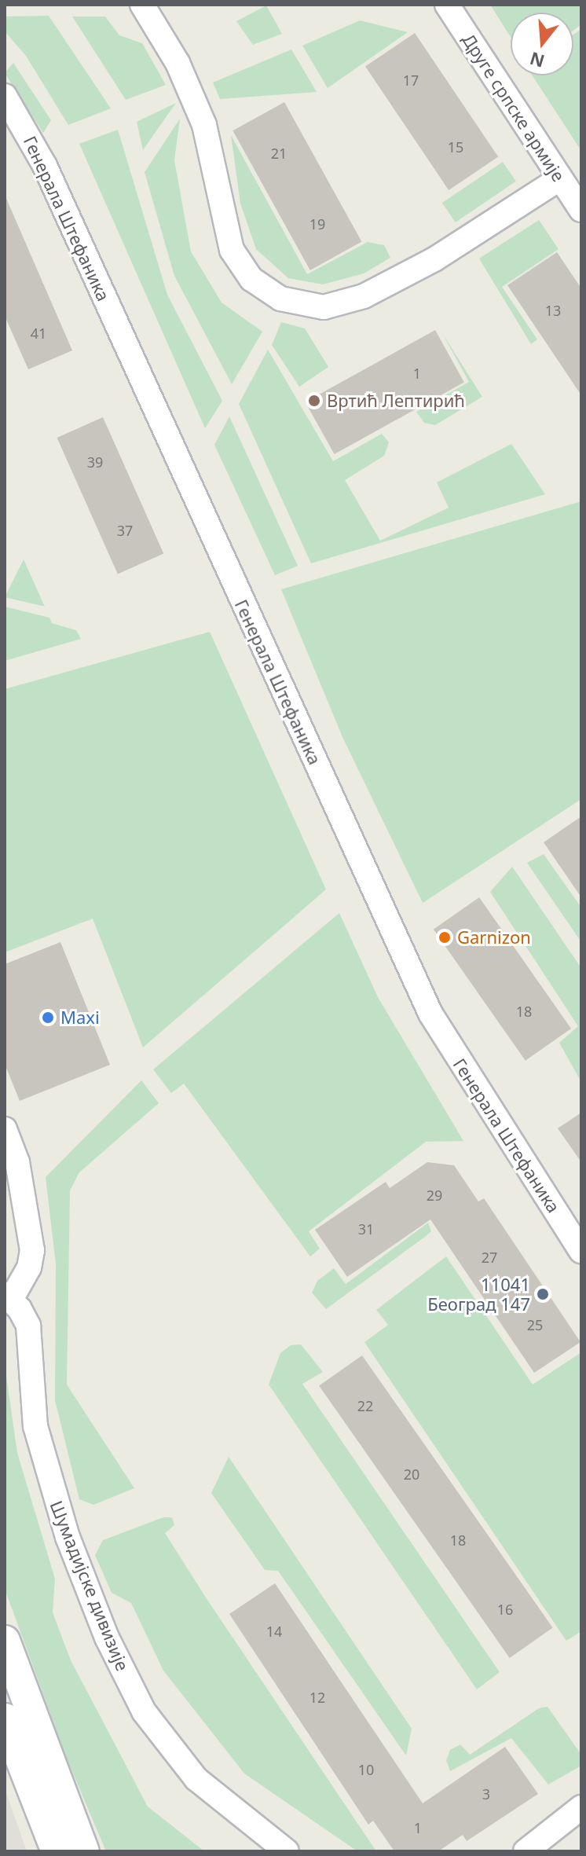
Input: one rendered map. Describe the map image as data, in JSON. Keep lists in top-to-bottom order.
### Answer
{
  "streets": {
    "street": ["Друге српске армије", "Генерала Штефаника", "Шумадијске дивизије"]
  },
  "places": [
    "Вртић Лептирић",
    "Garnizon",
    "Maxi",
    "11041 Београд 147"
  ],
  "house_numbers": [
    "17",
    "15",
    "21",
    "19",
    "13",
    "41",
    "1",
    "39",
    "37",
    "18",
    "29",
    "31",
    "27",
    "25",
    "22",
    "20",
    "18",
    "16",
    "14",
    "12",
    "10",
    "3",
    "1"
  ],
  "north": "bottom"
}
